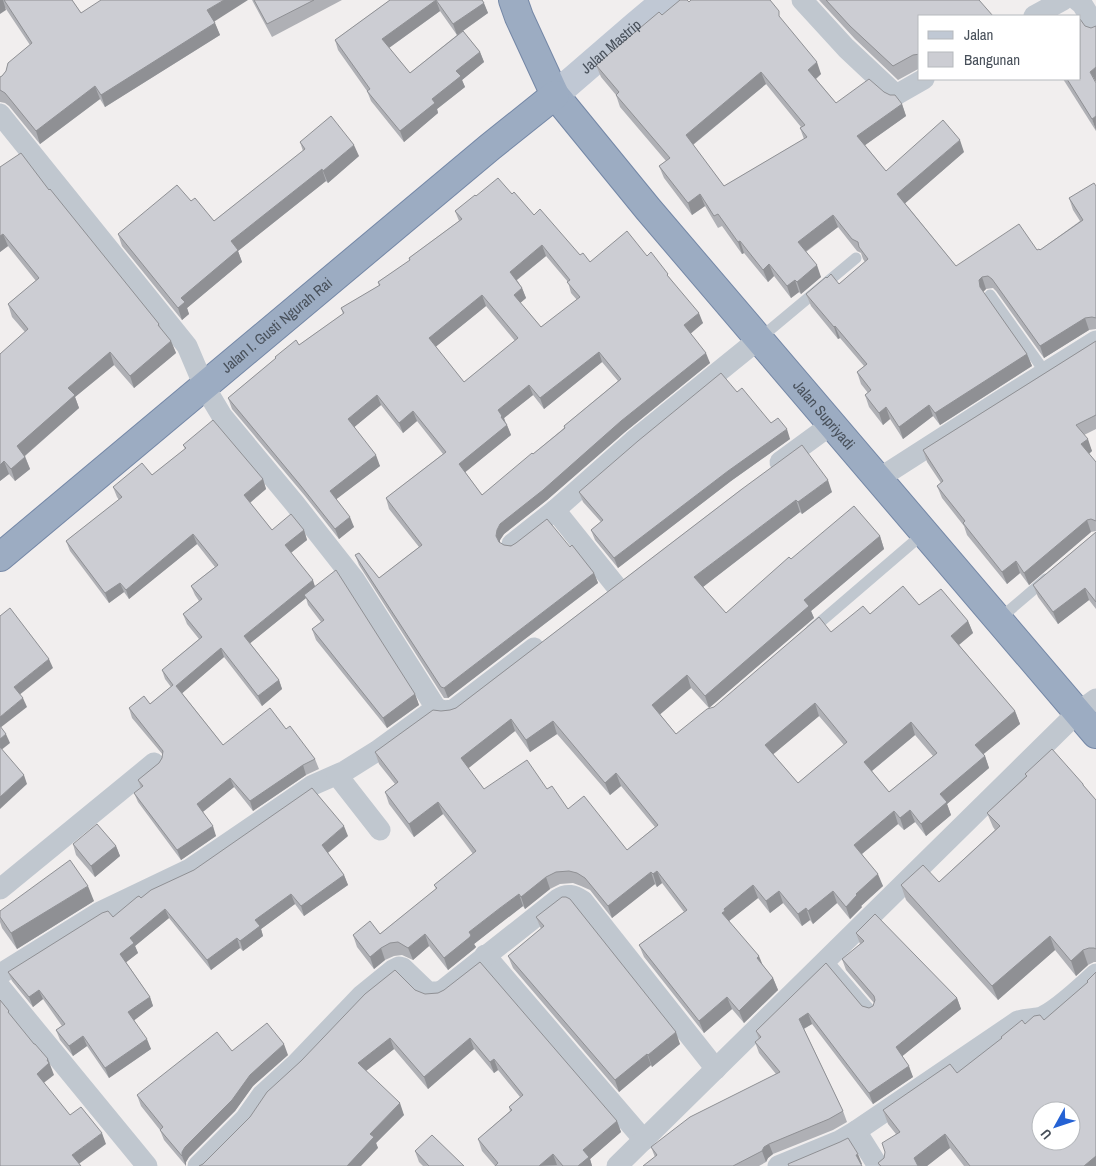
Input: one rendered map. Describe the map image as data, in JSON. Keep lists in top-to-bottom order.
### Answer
{
  "streets": {
    "highway": ["Jalan I. Gusti Ngurah Rai", "Jalan Supriyadi"],
    "main road": ["Jalan Mastrip"]
  },
  "crossings": [
    ["Jalan Mastrip", "Jalan I. Gusti Ngurah Rai"],
    ["Jalan Mastrip", "Jalan Supriyadi"],
    ["Jalan I. Gusti Ngurah Rai", "Jalan Supriyadi"]
  ],
  "legend": ["Jalan", "Bangunan"],
  "north": "bottom left"
}
